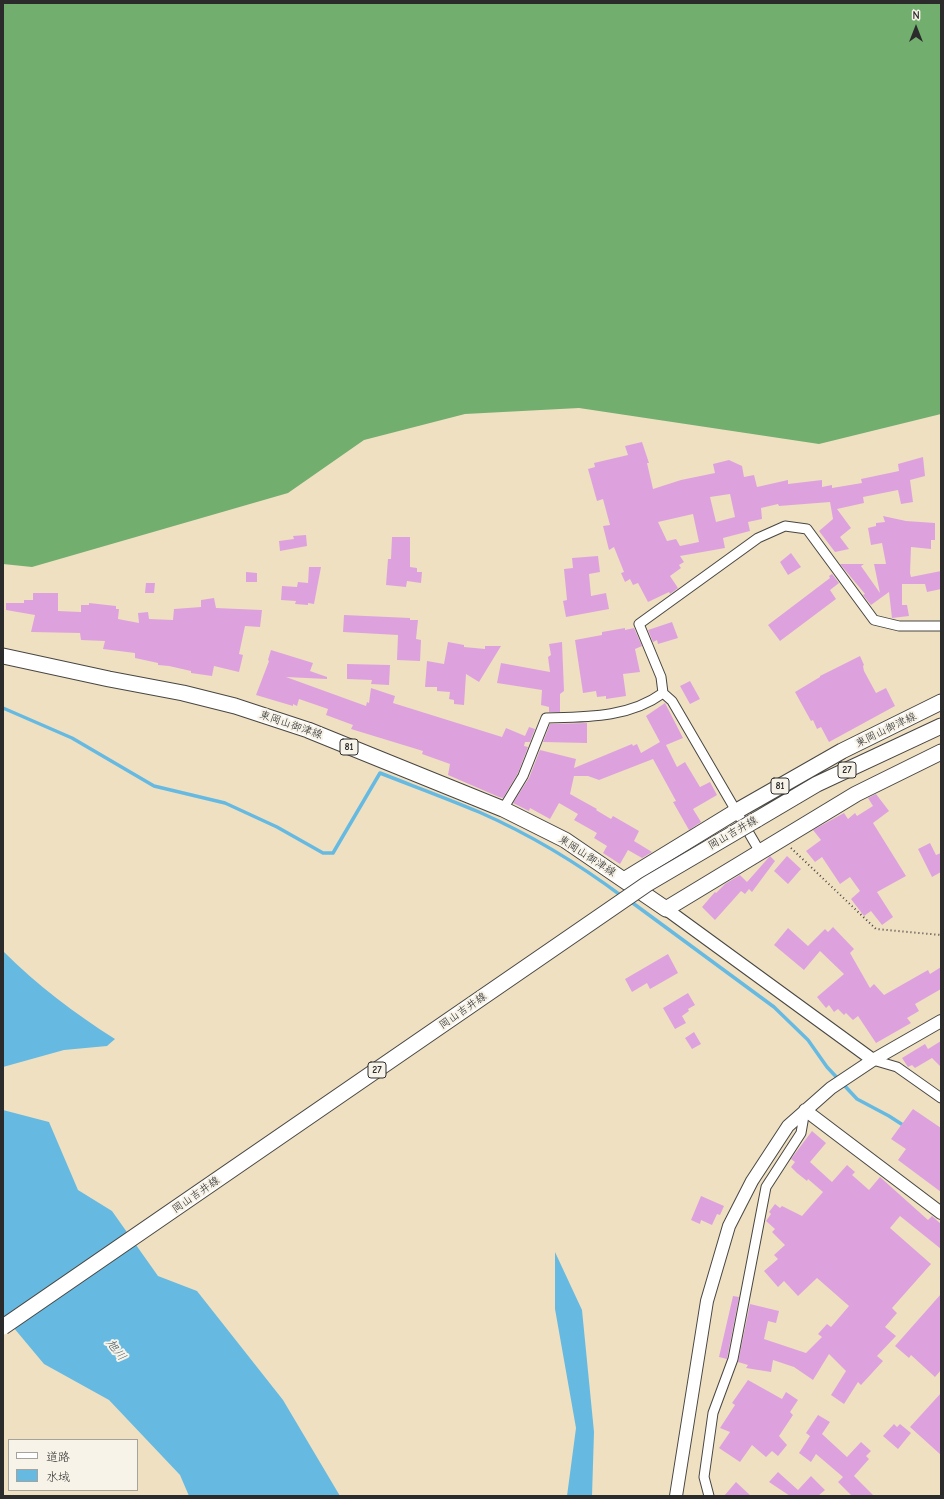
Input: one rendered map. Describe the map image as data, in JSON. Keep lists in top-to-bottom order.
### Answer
{
  "streets": {
    "main road": [
      "東岡山御津線",
      "81",
      "27",
      "岡山吉井線"
    ]
  },
  "water": ["旭川"],
  "legend": ["道路", "水域"],
  "north": "top"
}
